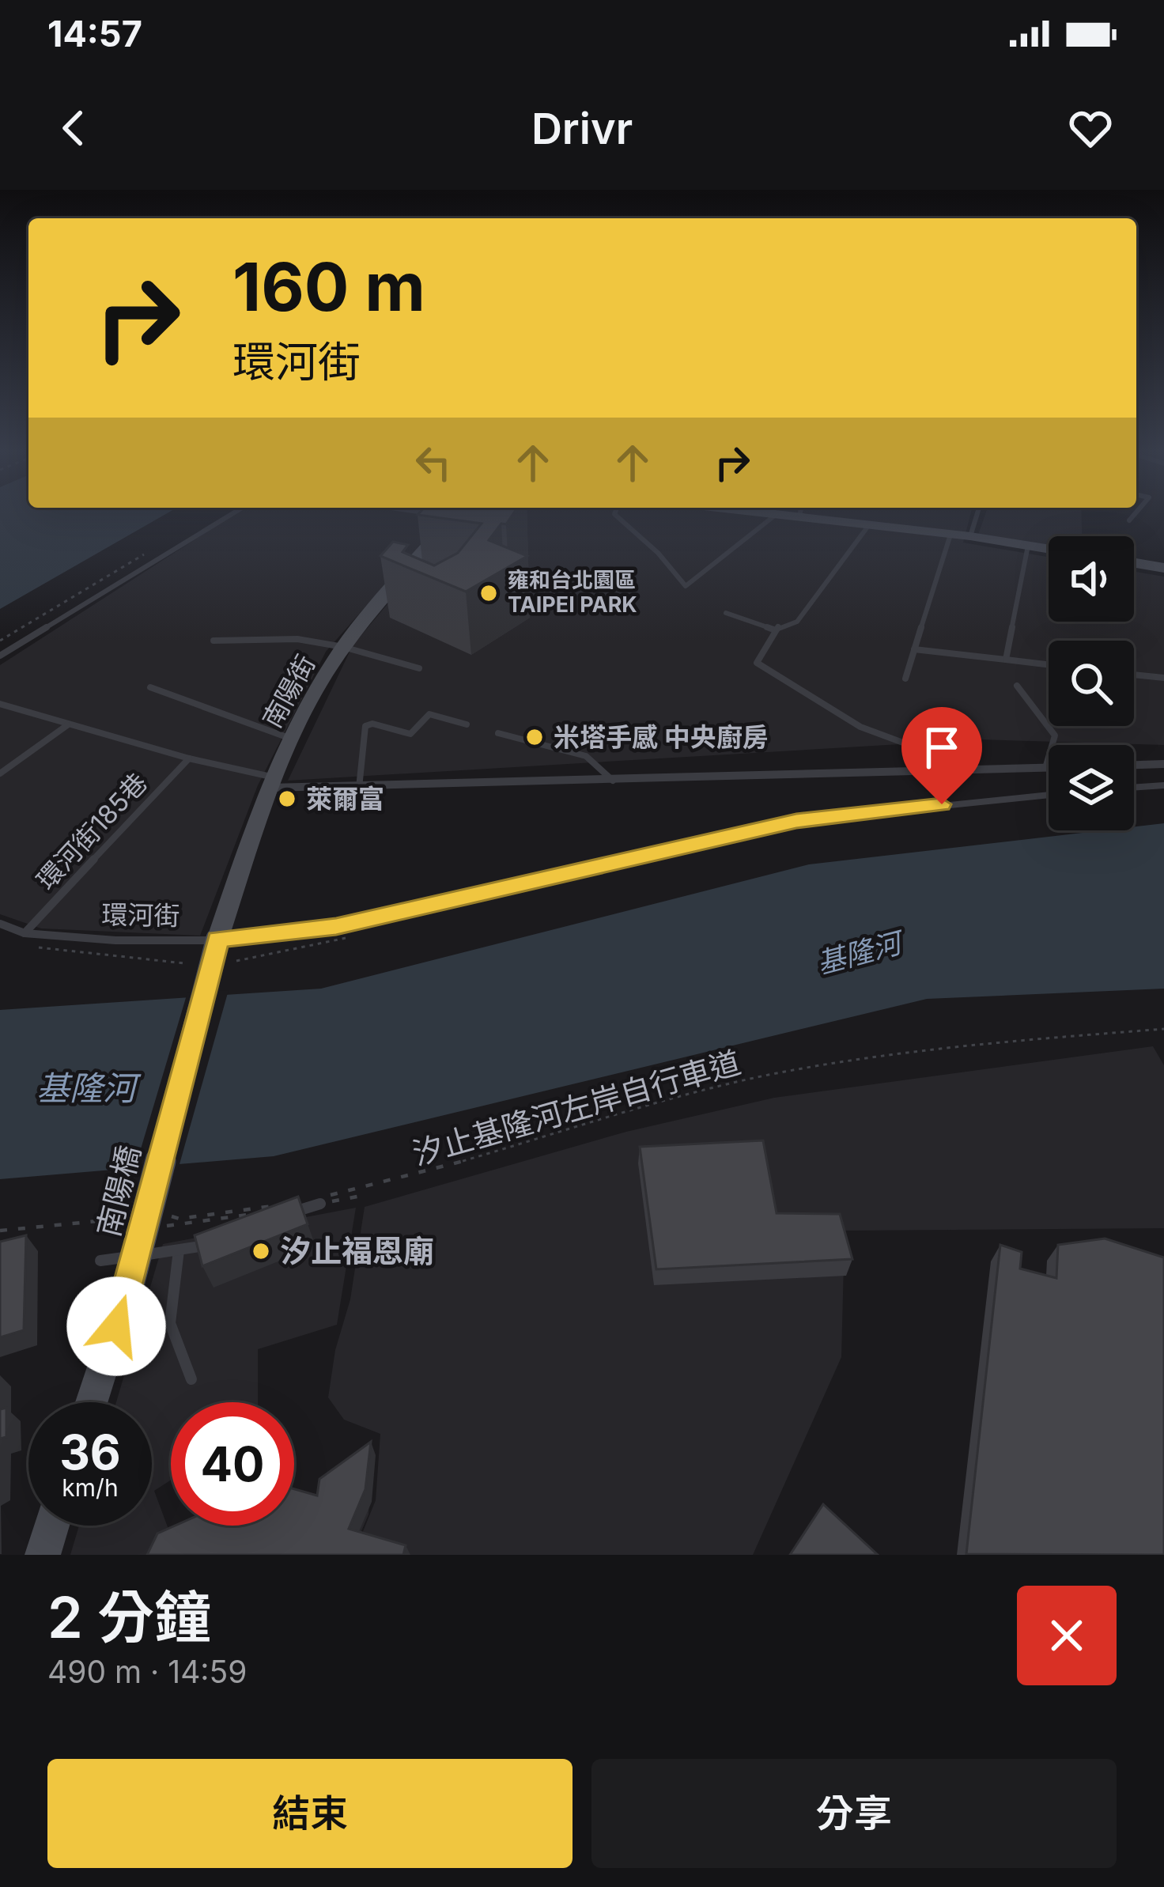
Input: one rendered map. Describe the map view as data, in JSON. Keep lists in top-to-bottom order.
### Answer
{
  "streets": {
    "street": ["南陽街", "南陽橋"],
    "lane": ["環河街185巷", "環河街"],
    "path": ["汐止基隆河左岸自行車道"]
  },
  "crossings": [
    ["南陽街", "環河街"],
    ["南陽街", "南陽橋"],
    ["環河街185巷", "環河街"],
    ["環河街", "南陽橋"]
  ],
  "water": ["基隆河"],
  "places": [
    "雍和台北園區 TAIPEI PARK",
    "米塔手感 中央廚房",
    "萊爾富",
    "汐止福恩廟"
  ],
  "page": {
    "status": "14:57",
    "header": "Drivr",
    "turn": ["160 m", "環河街"],
    "speed": "36 km/h",
    "limit": "40",
    "heading": ["2 分鐘", "490 m · 14:59"],
    "buttons": ["結束", "分享"]
  }
}
